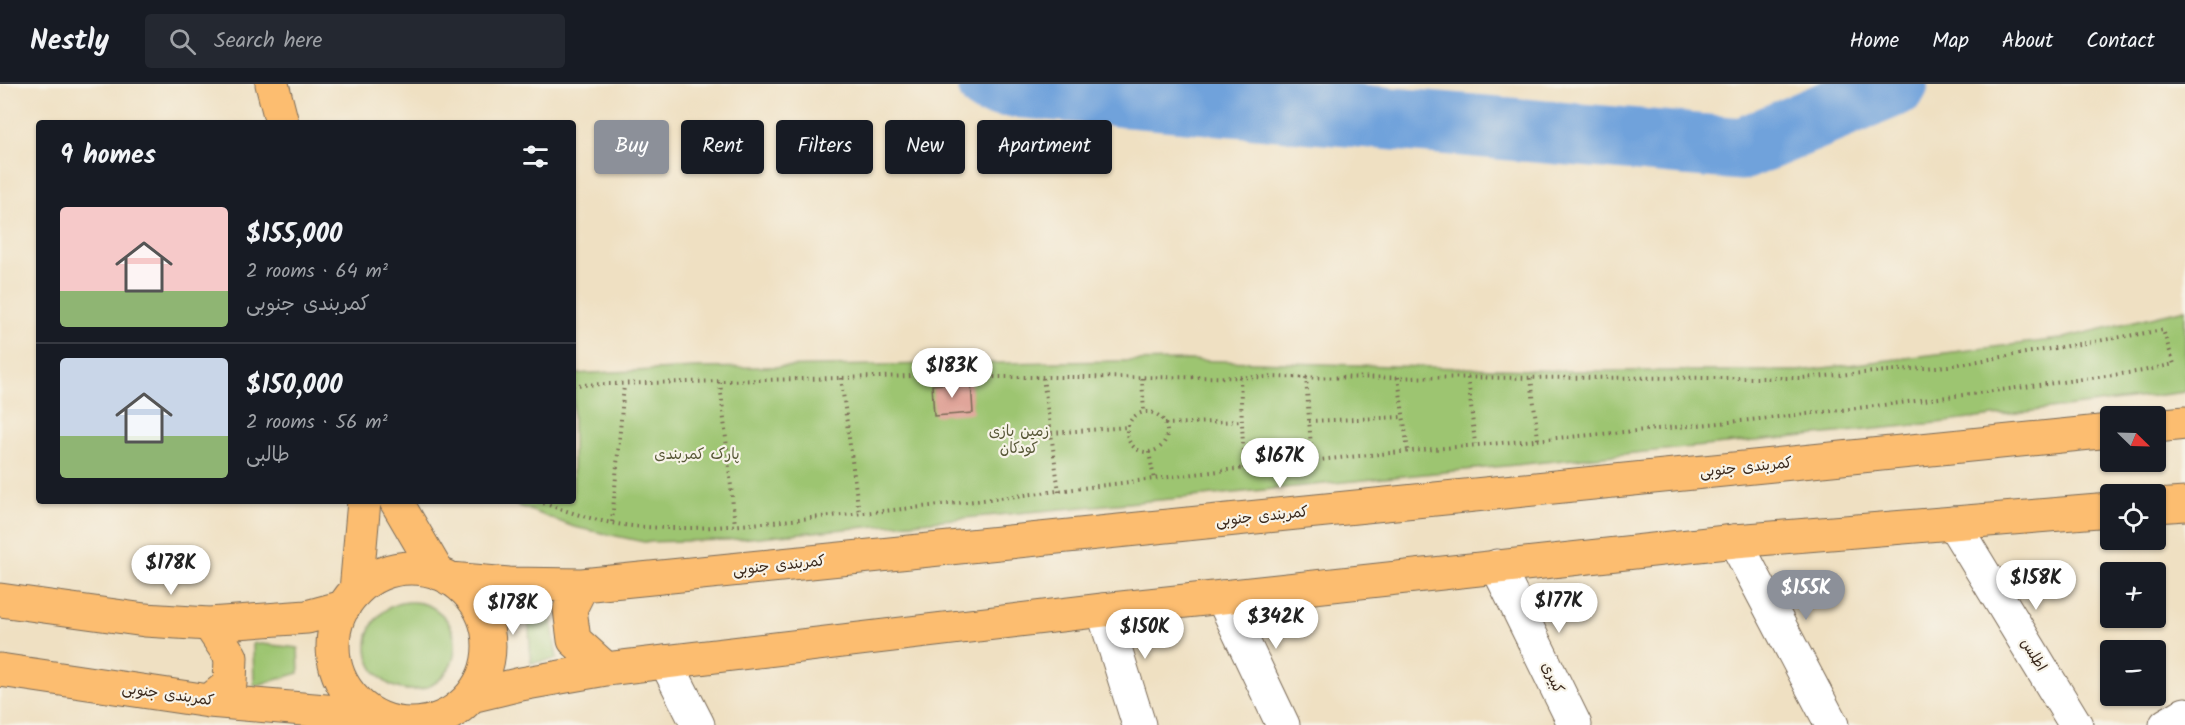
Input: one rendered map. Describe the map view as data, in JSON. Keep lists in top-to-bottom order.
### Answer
{
  "streets": {
    "main road": ["کمربندی جنوبی"],
    "street": ["اطلس", "کبیری"]
  },
  "parks": ["زمین بازی کودکان", "پارک کمربندی"],
  "north": "bottom right",
  "page": {
    "header": "Nestly",
    "search": "Search here",
    "nav": [
      "Home",
      "Map",
      "About",
      "Contact"
    ],
    "chip": [
      "Buy",
      "Rent",
      "Filters",
      "New",
      "Apartment"
    ],
    "heading": "9 homes",
    "list": [
      {
        "name": "$155,000",
        "note": "2 rooms · 64 m² · کمربندی جنوبی"
      },
      {
        "name": "$150,000",
        "note": "2 rooms · 56 m² · طالبی"
      }
    ],
    "price": [
      "$183K",
      "$167K",
      "$178K",
      "$158K",
      "$155K",
      "$177K",
      "$178K",
      "$342K",
      "$150K"
    ],
    "map_buttons": ["+", "−"]
  }
}
